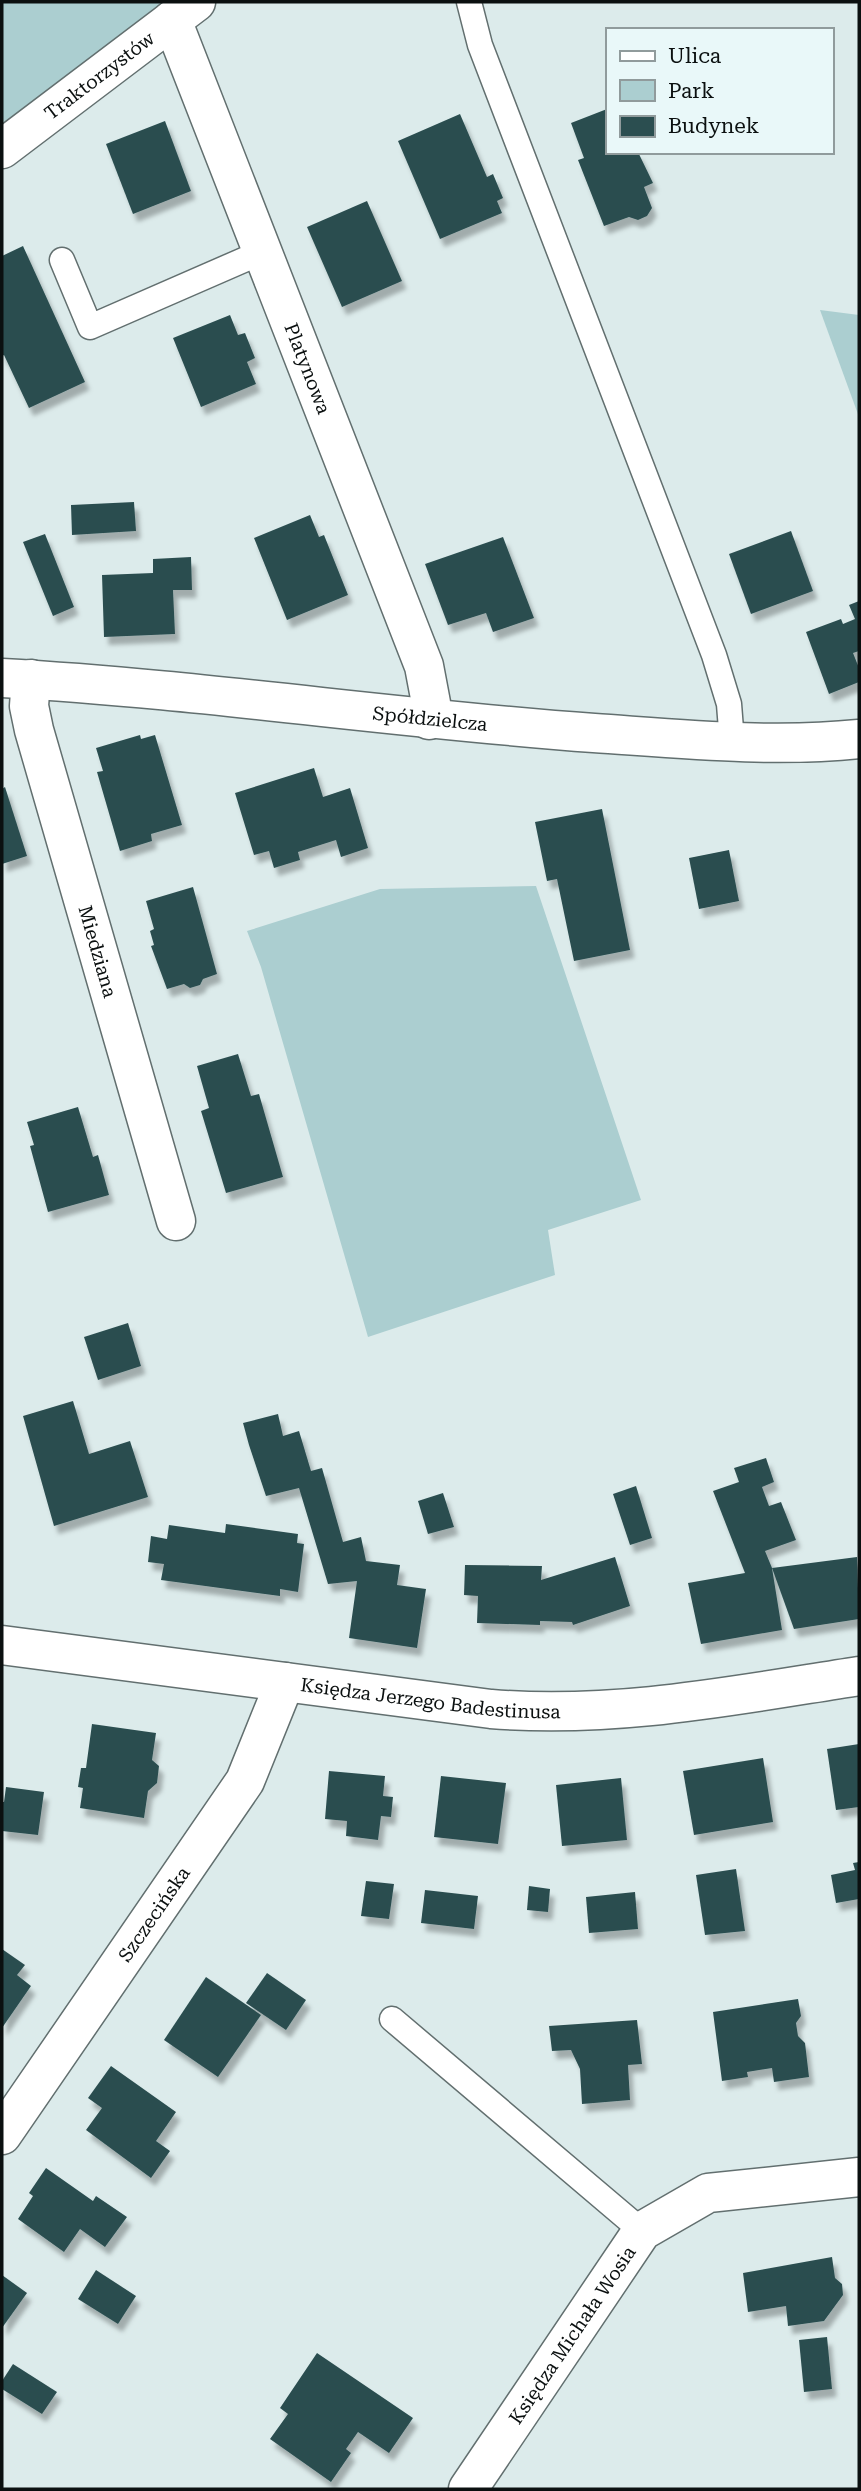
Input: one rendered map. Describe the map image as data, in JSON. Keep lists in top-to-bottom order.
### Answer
{
  "streets": {
    "street": [
      "Traktorzystów",
      "Platynowa",
      "Spółdzielcza",
      "Miedziana",
      "Księdza Jerzego Badestinusa",
      "Szczecińska",
      "Księdza Michała Wosia"
    ]
  },
  "crossings": [
    ["Traktorzystów", "Platynowa"],
    ["Platynowa", "Spółdzielcza"],
    ["Spółdzielcza", "Miedziana"],
    ["Księdza Jerzego Badestinusa", "Szczecińska"]
  ],
  "legend": ["Ulica", "Park", "Budynek"]
}
